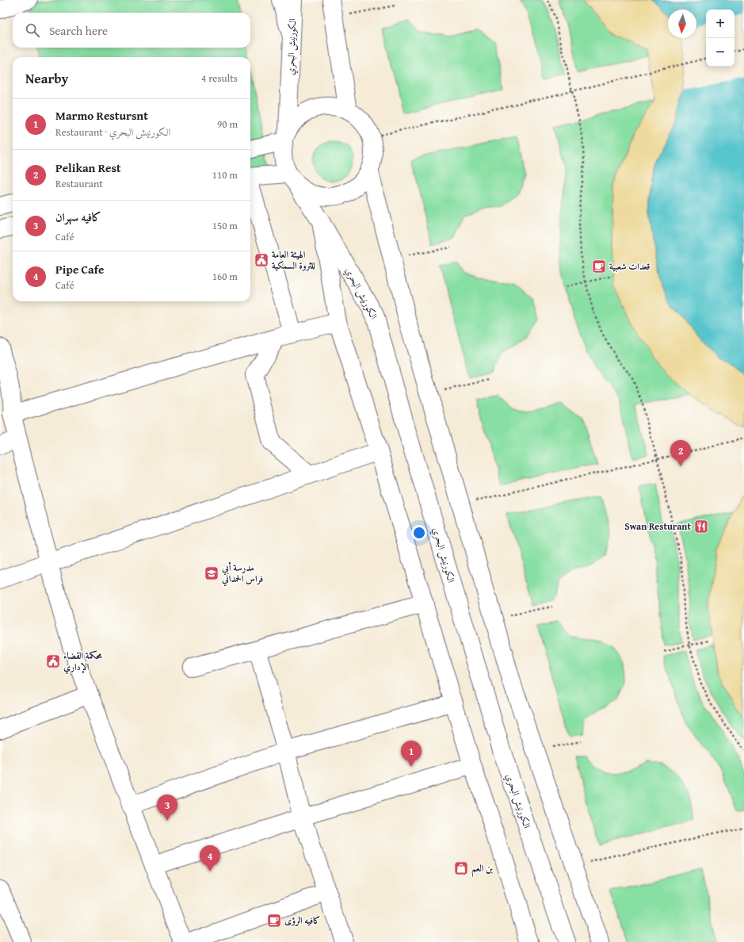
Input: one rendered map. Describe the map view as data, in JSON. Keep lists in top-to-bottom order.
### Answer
{
  "streets": {
    "street": ["الكورنيش البحري"]
  },
  "places": {
    "public building": ["الهيئة العامة للثروة السمكية", "محكمة القضاء الإداري"],
    "cafe": ["قعدات شعبية", "كافيه الرؤى"],
    "restaurant": ["Swan Resturant"],
    "school or university": ["مدرسة أبي فراس الحمداني"],
    "shop": ["بن العم"]
  },
  "north": "bottom",
  "page": {
    "map_buttons": ["+", "−"],
    "search": "Search here",
    "heading": ["Nearby", "4 results"],
    "list": [
      {
        "mark": "1",
        "name": "Marmo Restursnt",
        "note": "Restaurant · الكورنيش البحري",
        "value": "90 m"
      },
      {
        "mark": "2",
        "name": "Pelikan Rest",
        "note": "Restaurant",
        "value": "110 m"
      },
      {
        "mark": "3",
        "name": "كافيه سهران",
        "note": "Café",
        "value": "150 m"
      },
      {
        "mark": "4",
        "name": "Pipe Cafe",
        "note": "Café",
        "value": "160 m"
      }
    ],
    "pins": [
      "2",
      "1",
      "3",
      "4"
    ]
  }
}
